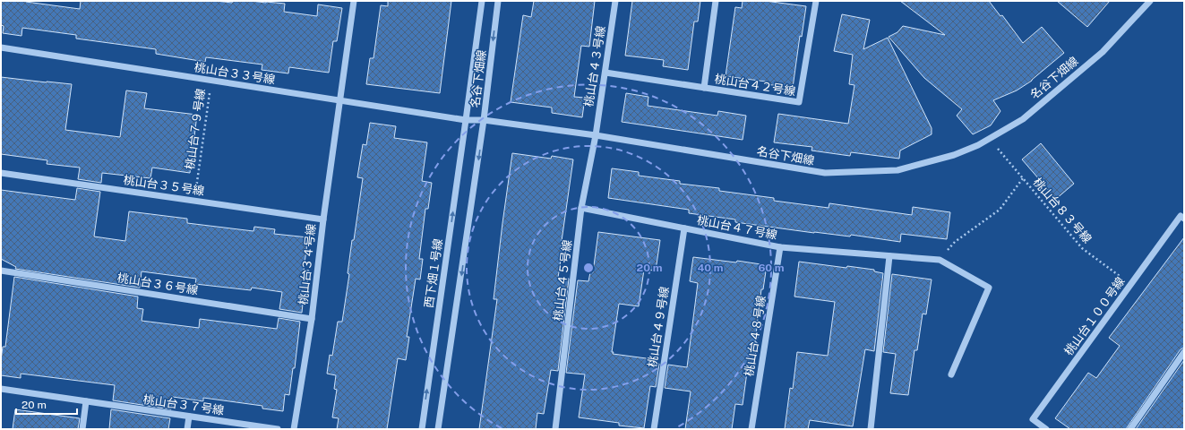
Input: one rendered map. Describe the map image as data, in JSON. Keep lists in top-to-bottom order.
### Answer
{
  "streets": {
    "street": [
      "桃山台４３号線",
      "桃山台３３号線",
      "名谷下畑線",
      "桃山台４２号線",
      "桃山台３５号線",
      "桃山台４７号線",
      "桃山台３４号線",
      "西下畑１号線",
      "桃山台４５号線",
      "桃山台３６号線",
      "桃山台１００号線",
      "桃山台４９号線",
      "桃山台４８号線",
      "桃山台３７号線"
    ],
    "path": ["桃山台７９号線", "桃山台８３号線"]
  },
  "crossings": [
    ["桃山台４３号線", "名谷下畑線"],
    ["桃山台４３号線", "桃山台４２号線"],
    ["桃山台４３号線", "桃山台４５号線"],
    ["桃山台３３号線", "名谷下畑線"],
    ["桃山台３３号線", "桃山台７９号線"],
    ["桃山台３３号線", "桃山台３４号線"],
    ["桃山台３３号線", "西下畑１号線"],
    ["名谷下畑線", "桃山台８３号線"],
    ["名谷下畑線", "西下畑１号線"],
    ["名谷下畑線", "桃山台４５号線"],
    ["桃山台７９号線", "桃山台３５号線"],
    ["桃山台３５号線", "桃山台３４号線"],
    ["桃山台８３号線", "桃山台１００号線"],
    ["桃山台４７号線", "桃山台４５号線"],
    ["桃山台４７号線", "桃山台４９号線"],
    ["桃山台４７号線", "桃山台４８号線"],
    ["桃山台３４号線", "桃山台３６号線"]
  ],
  "scale_bar": "20 m",
  "rings": ["20 m", "40 m", "60 m"]
}
